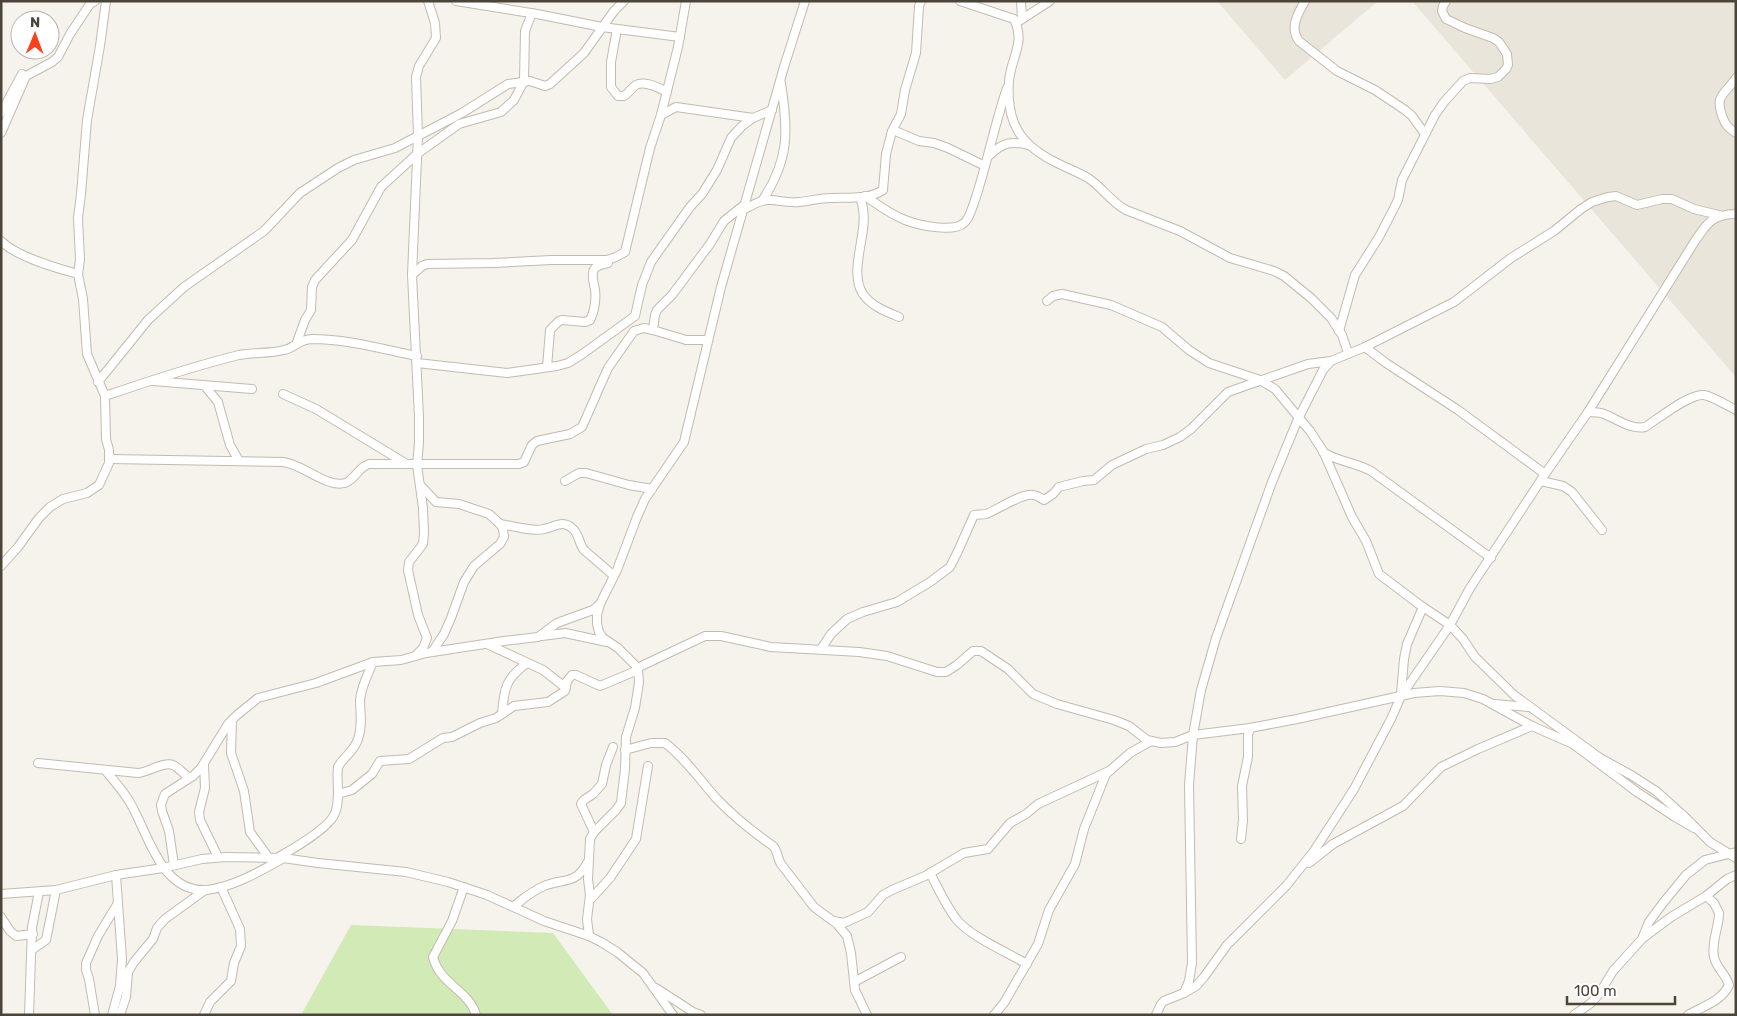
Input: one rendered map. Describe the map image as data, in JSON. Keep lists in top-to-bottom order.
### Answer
{
  "scale_bar": "100 m",
  "north": "top"
}
